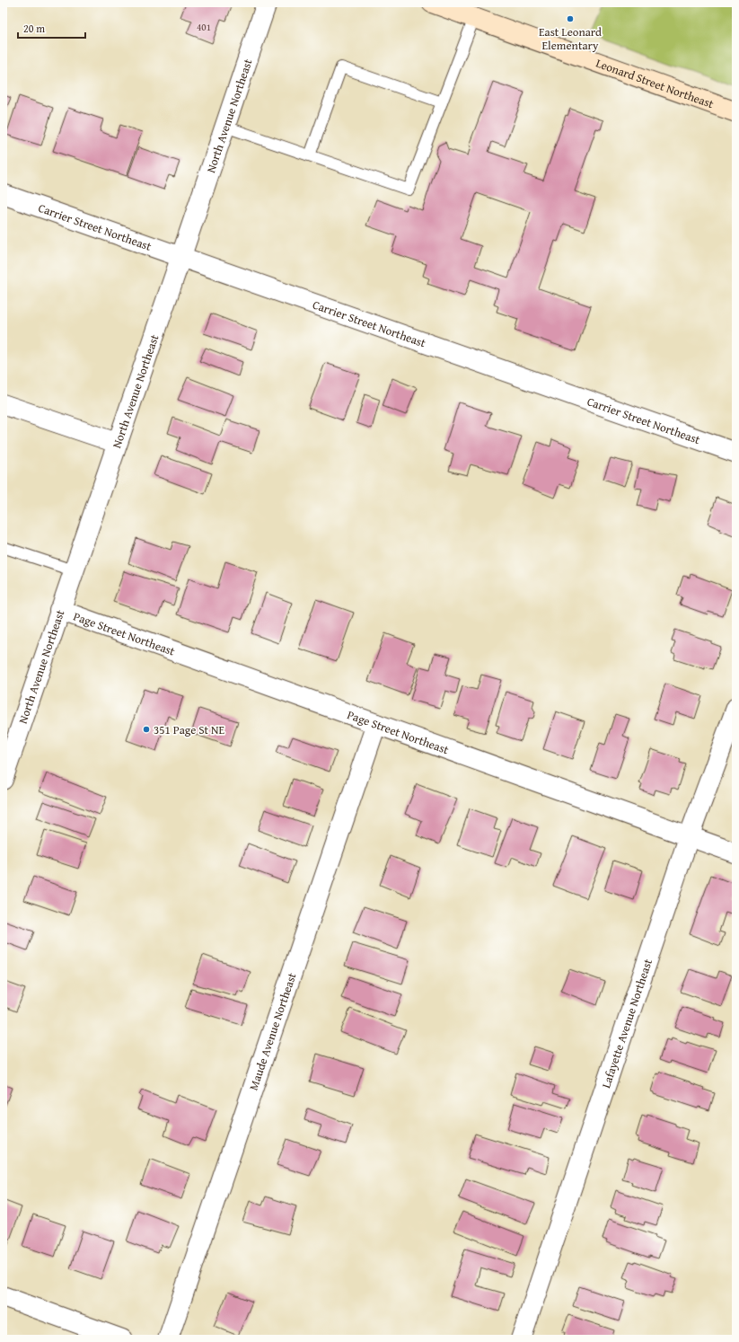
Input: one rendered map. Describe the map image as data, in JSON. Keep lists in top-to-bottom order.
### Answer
{
  "streets": {
    "main road": ["Leonard Street Northeast"],
    "street": [
      "North Avenue Northeast",
      "Carrier Street Northeast",
      "Page Street Northeast",
      "Lafayette Avenue Northeast",
      "Maude Avenue Northeast"
    ]
  },
  "crossings": [
    ["North Avenue Northeast", "Carrier Street Northeast"],
    ["North Avenue Northeast", "Page Street Northeast"],
    ["Page Street Northeast", "Lafayette Avenue Northeast"],
    ["Page Street Northeast", "Maude Avenue Northeast"]
  ],
  "places": ["East Leonard Elementary", "351 Page St NE"],
  "house_numbers": ["401"],
  "scale_bar": "20 m"
}
